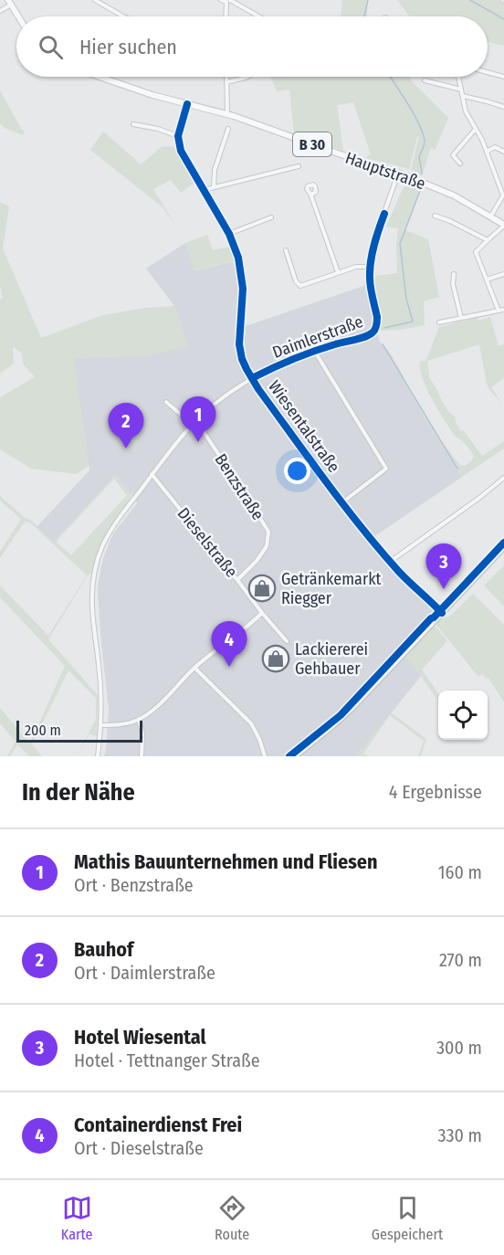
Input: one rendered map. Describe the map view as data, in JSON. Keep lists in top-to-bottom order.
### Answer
{
  "streets": {
    "main road": ["B 30", "Hauptstraße"],
    "street": [
      "Daimlerstraße",
      "Wiesentalstraße",
      "Benzstraße",
      "Dieselstraße"
    ]
  },
  "crossings": [
    ["Hauptstraße", "Daimlerstraße"],
    ["Daimlerstraße", "Wiesentalstraße"],
    ["Daimlerstraße", "Benzstraße"],
    ["Daimlerstraße", "Dieselstraße"],
    ["Benzstraße", "Dieselstraße"]
  ],
  "places": {
    "shop": ["Getränkemarkt Riegger", "Lackiererei Gehbauer"]
  },
  "scale_bar": "200 m",
  "page": {
    "search": "Hier suchen",
    "pins": [
      "1",
      "2",
      "3",
      "4"
    ],
    "scale": "200 m",
    "heading": ["In der Nähe", "4 Ergebnisse"],
    "list": [
      {
        "mark": "1",
        "name": "Mathis Bauunternehmen und Fliesen",
        "note": "Ort · Benzstraße",
        "value": "160 m"
      },
      {
        "mark": "2",
        "name": "Bauhof",
        "note": "Ort · Daimlerstraße",
        "value": "270 m"
      },
      {
        "mark": "3",
        "name": "Hotel Wiesental",
        "note": "Hotel · Tettnanger Straße",
        "value": "300 m"
      },
      {
        "mark": "4",
        "name": "Containerdienst Frei",
        "note": "Ort · Dieselstraße",
        "value": "330 m"
      }
    ],
    "nav": ["Karte", "Route", "Gespeichert"]
  }
}
